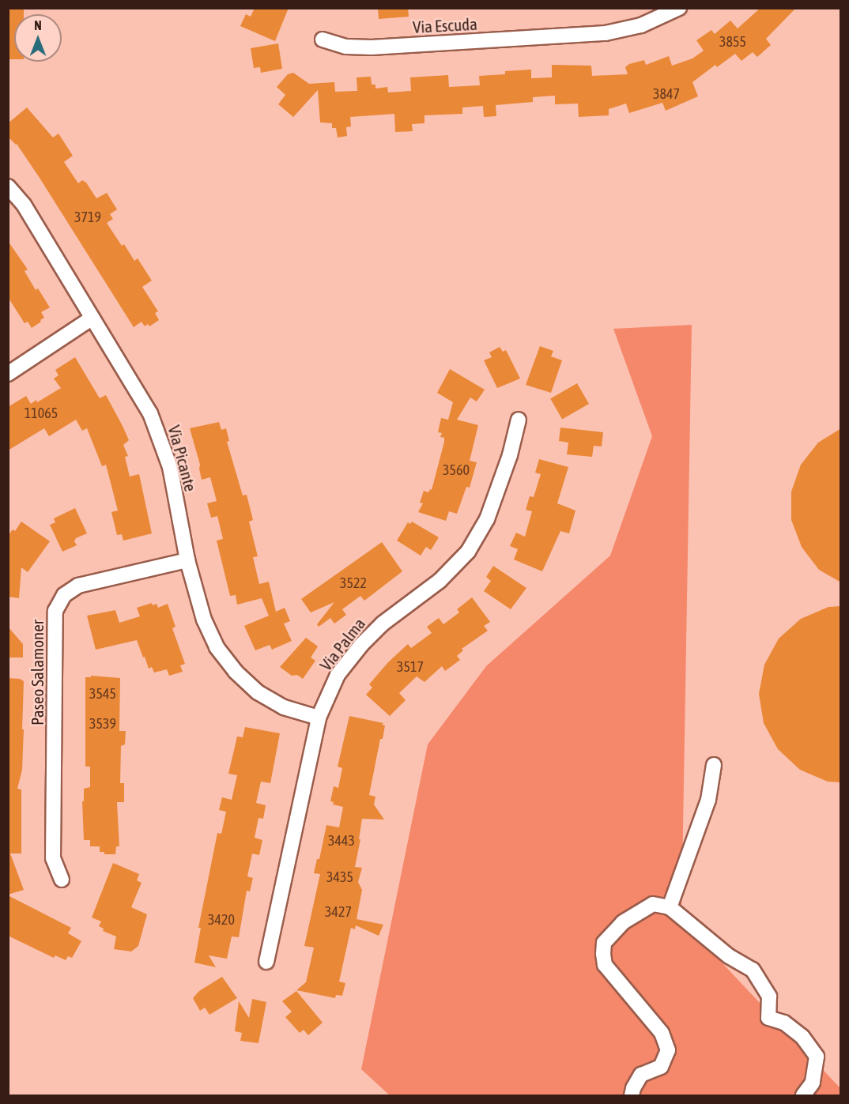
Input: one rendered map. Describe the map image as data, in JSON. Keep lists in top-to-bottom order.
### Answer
{
  "streets": {
    "street": [
      "Via Escuda",
      "Via Picante",
      "Via Palma",
      "Paseo Salamoner"
    ]
  },
  "crossings": [
    ["Via Picante", "Via Palma"],
    ["Via Picante", "Paseo Salamoner"]
  ],
  "house_numbers": [
    "3855",
    "3847",
    "3719",
    "11065",
    "3560",
    "3522",
    "3517",
    "3545",
    "3539",
    "3443",
    "3435",
    "3427",
    "3420"
  ],
  "north": "top"
}
